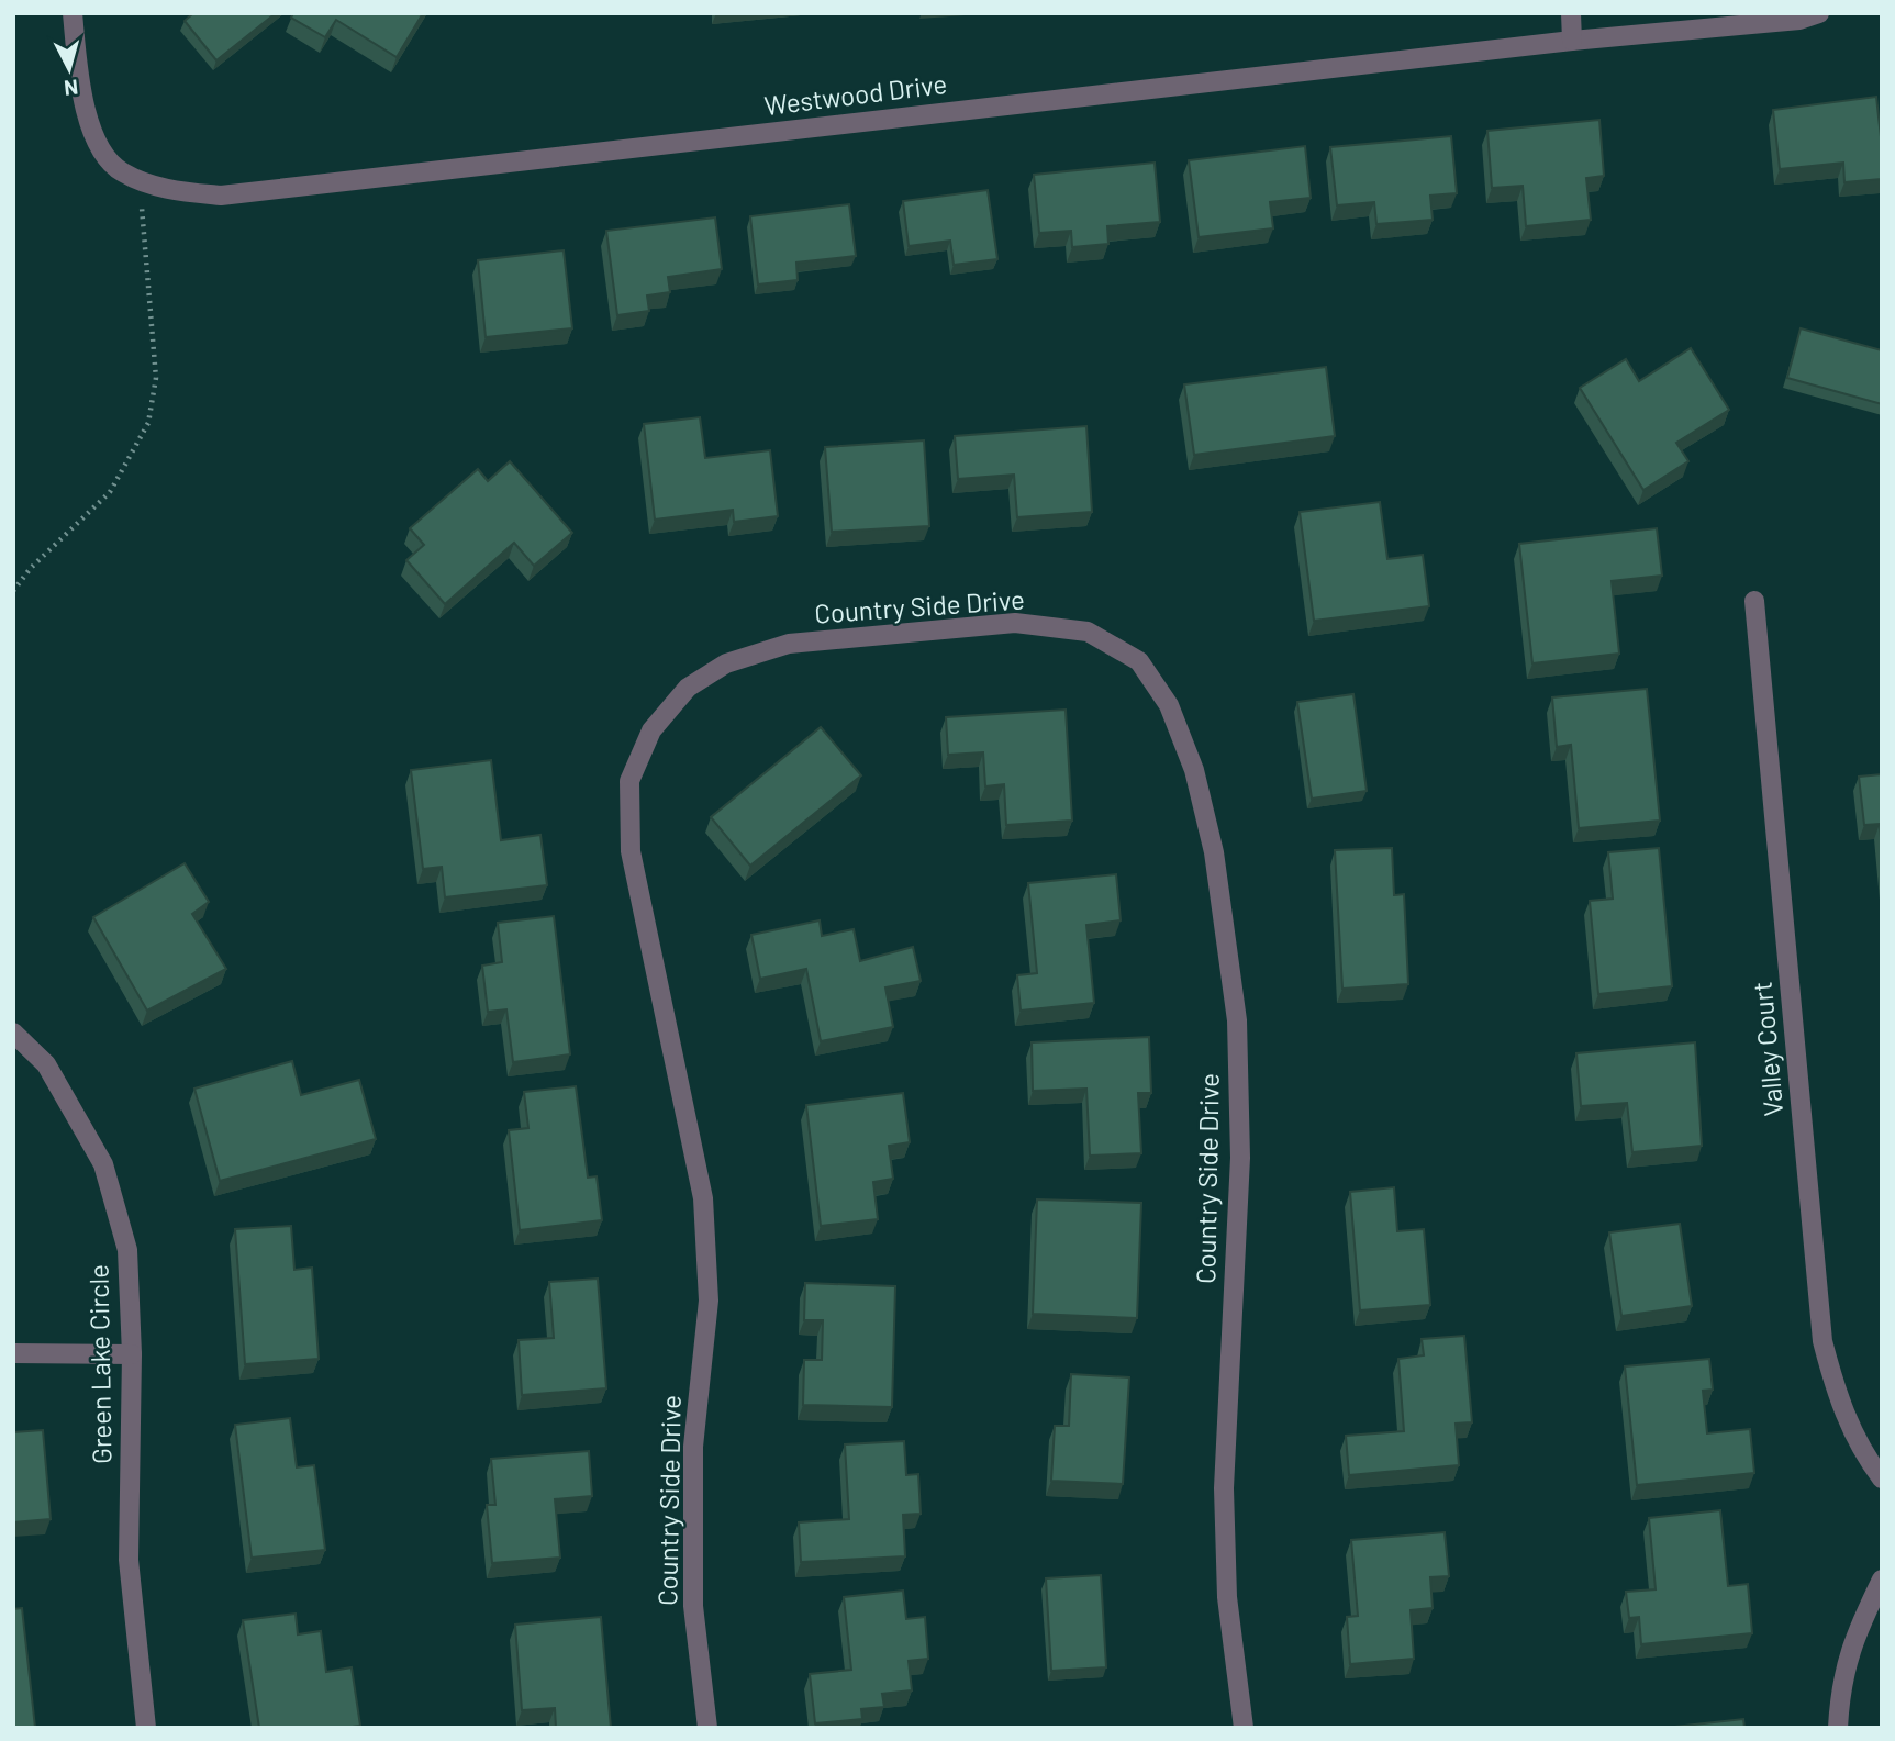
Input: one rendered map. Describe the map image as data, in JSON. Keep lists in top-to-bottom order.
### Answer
{
  "streets": {
    "street": [
      "Westwood Drive",
      "Country Side Drive",
      "Valley Court",
      "Green Lake Circle"
    ]
  },
  "north": "bottom"
}
